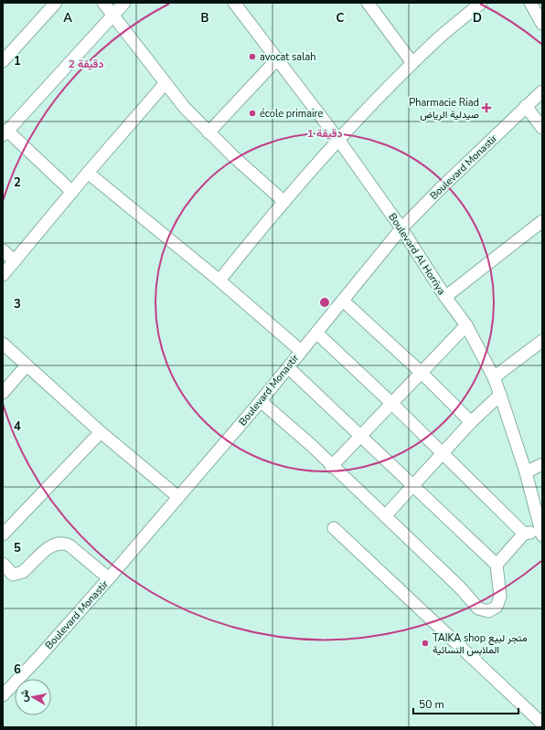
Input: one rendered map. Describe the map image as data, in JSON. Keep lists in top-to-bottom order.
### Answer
{
  "streets": {
    "street": ["Boulevard Monastir", "Boulevard Al Horriya"]
  },
  "crossings": [
    ["Boulevard Monastir", "Boulevard Al Horriya"]
  ],
  "places": {
    "other": ["avocat salah", "école primaire", "TAIKA shop متجر لبيع الملابس النسائية"],
    "health": ["Pharmacie Riad صيدلية الرياض"]
  },
  "scale_bar": "50 m",
  "north": "left",
  "grid": {
    "columns": [
      "A",
      "B",
      "C",
      "D"
    ],
    "rows": [
      "1",
      "2",
      "3",
      "4",
      "5",
      "6"
    ]
  },
  "rings": ["2 دقيقة", "1 دقيقة"]
}
